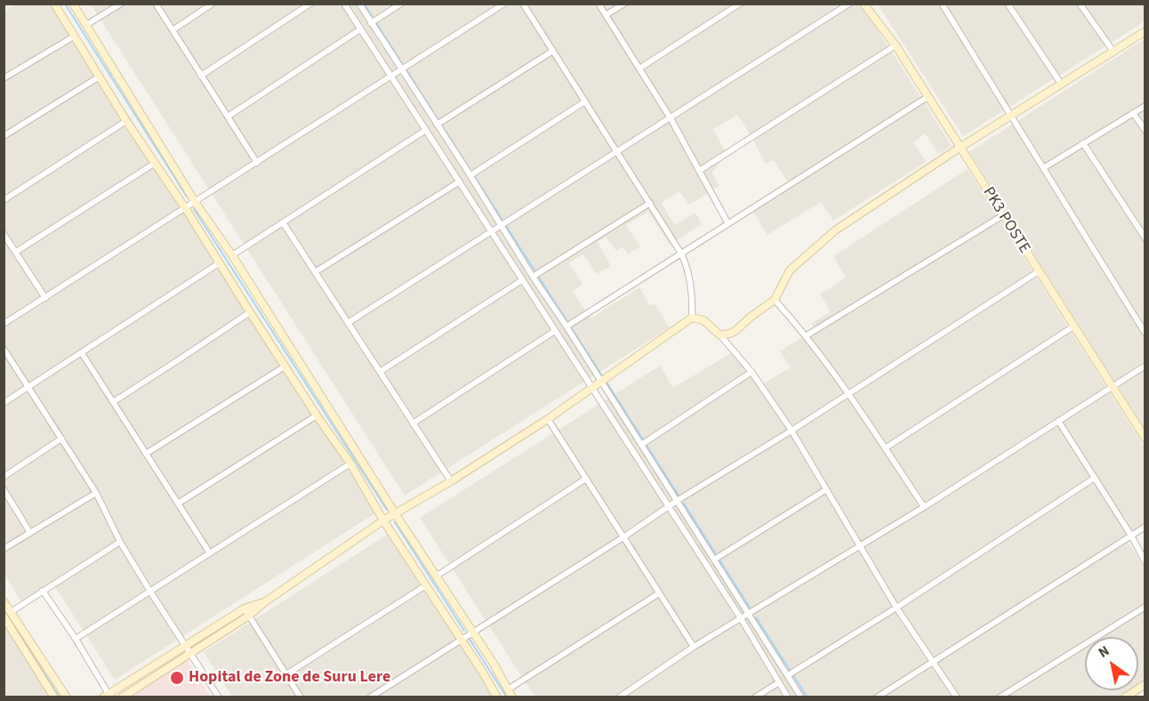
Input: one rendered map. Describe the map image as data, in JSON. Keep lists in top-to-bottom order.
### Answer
{
  "streets": {
    "street": ["PK3 POSTE"]
  },
  "places": ["Hopital de Zone de Suru Lere"],
  "north": "top left"
}
